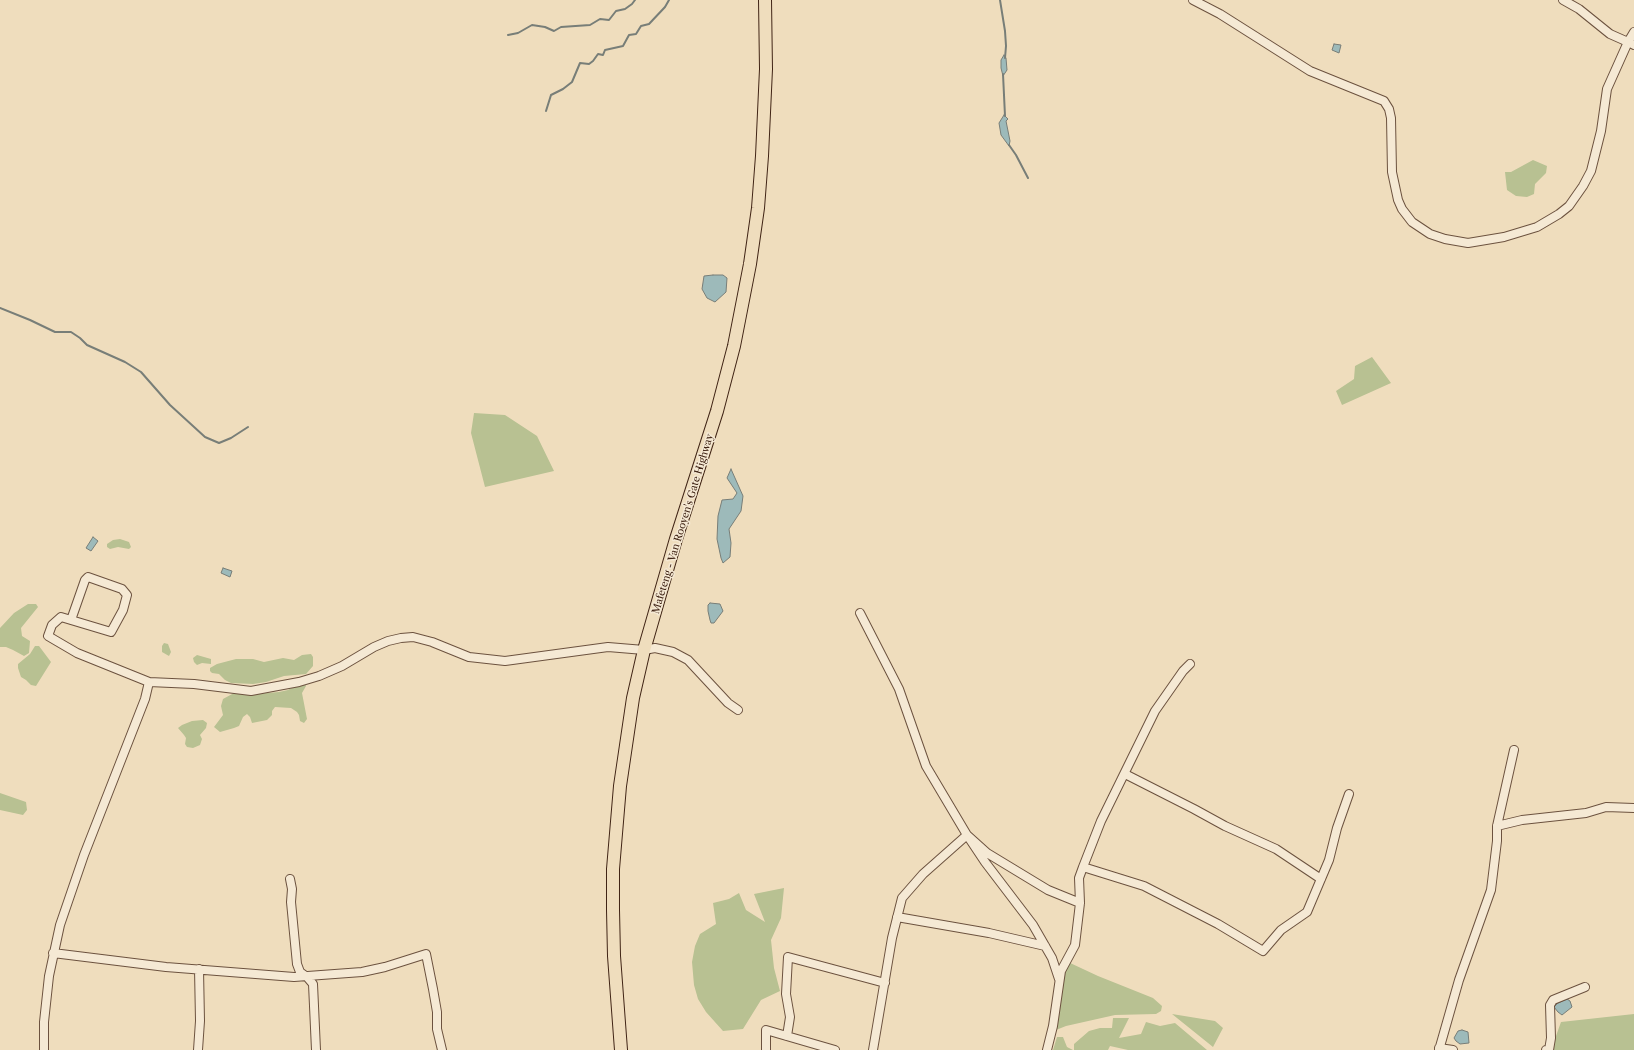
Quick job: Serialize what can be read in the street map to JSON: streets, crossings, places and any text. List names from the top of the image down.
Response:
{
  "streets": {
    "main road": ["Mafeteng - Van Rooyen's Gate Highway"]
  }
}
